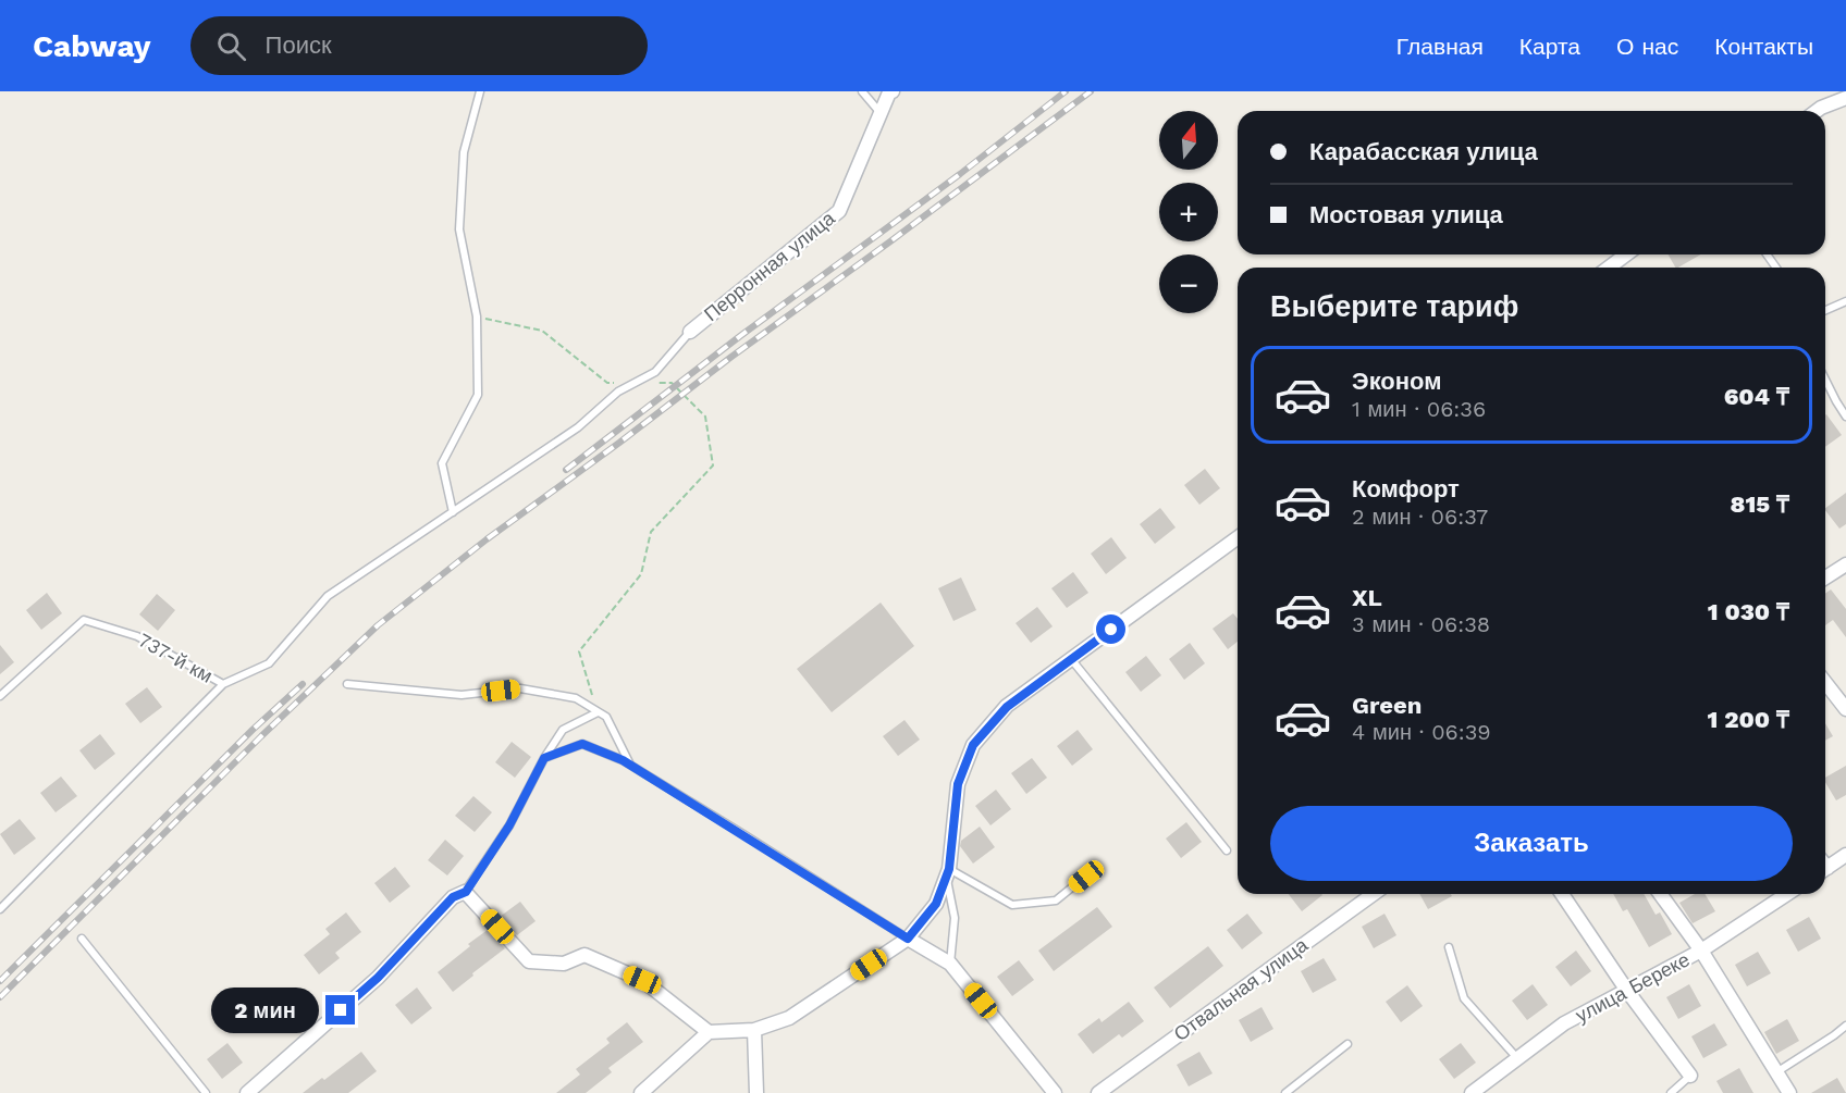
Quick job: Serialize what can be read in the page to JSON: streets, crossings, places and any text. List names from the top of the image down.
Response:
{
  "streets": {
    "street": ["Перронная улица", "улица Береке", "Отвальная улица"],
    "lane": ["737-й км"]
  },
  "north": "top",
  "page": {
    "header": "Cabway",
    "search": "Поиск",
    "nav": [
      "Главная",
      "Карта",
      "О нас",
      "Контакты"
    ],
    "map_buttons": ["+", "−"],
    "banner": ["Карабасская улица", "Мостовая улица"],
    "heading": "Выберите тариф",
    "list": [
      {
        "name": "Эконом",
        "note": "1 мин · 06:36",
        "value": "604 ₸"
      },
      {
        "name": "Комфорт",
        "note": "2 мин · 06:37",
        "value": "815 ₸"
      },
      {
        "name": "XL",
        "note": "3 мин · 06:38",
        "value": "1 030 ₸"
      },
      {
        "name": "Green",
        "note": "4 мин · 06:39",
        "value": "1 200 ₸"
      }
    ],
    "buttons": "Заказать",
    "bubble": "2 мин"
  }
}
